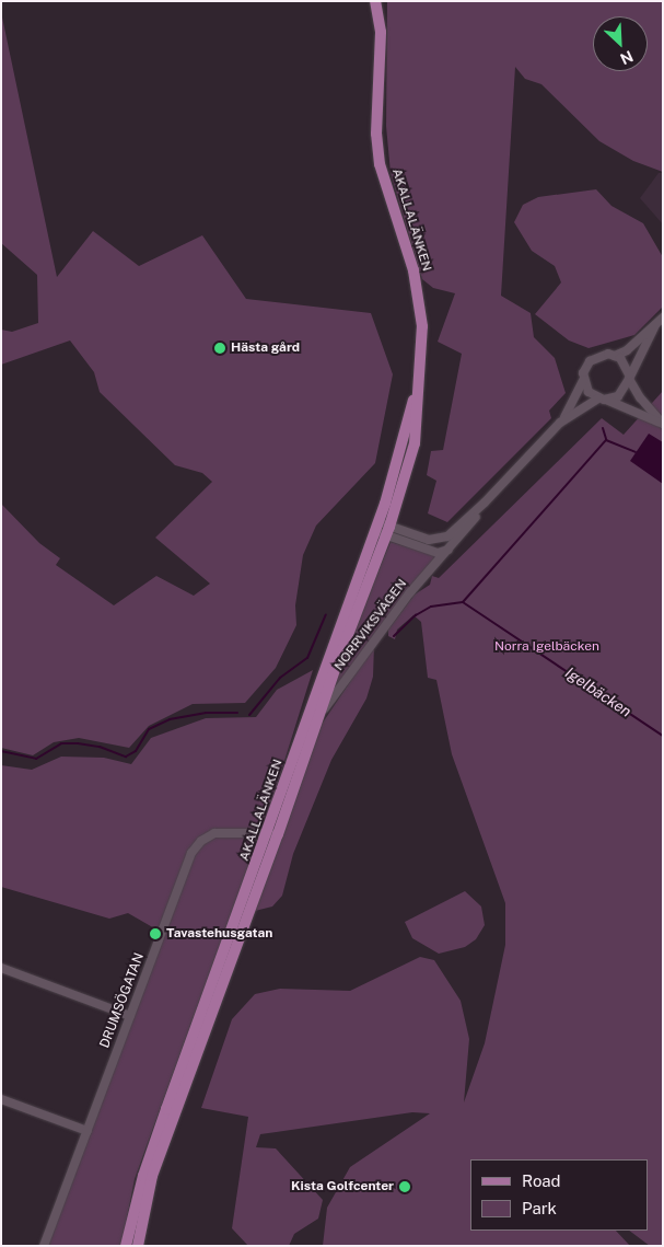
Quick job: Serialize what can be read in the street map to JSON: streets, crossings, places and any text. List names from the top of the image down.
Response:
{
  "streets": {
    "main road": ["AKALLALÄNKEN"],
    "street": ["NORRVIKSVÄGEN", "DRUMSÖGATAN"]
  },
  "crossings": [
    ["AKALLALÄNKEN", "NORRVIKSVÄGEN"],
    ["AKALLALÄNKEN", "DRUMSÖGATAN"]
  ],
  "water": ["Igelbäcken"],
  "parks": ["Norra Igelbäcken"],
  "places": ["Hästa gård", "Tavastehusgatan", "Kista Golfcenter"],
  "legend": ["Road", "Park"],
  "north": "bottom right"
}
